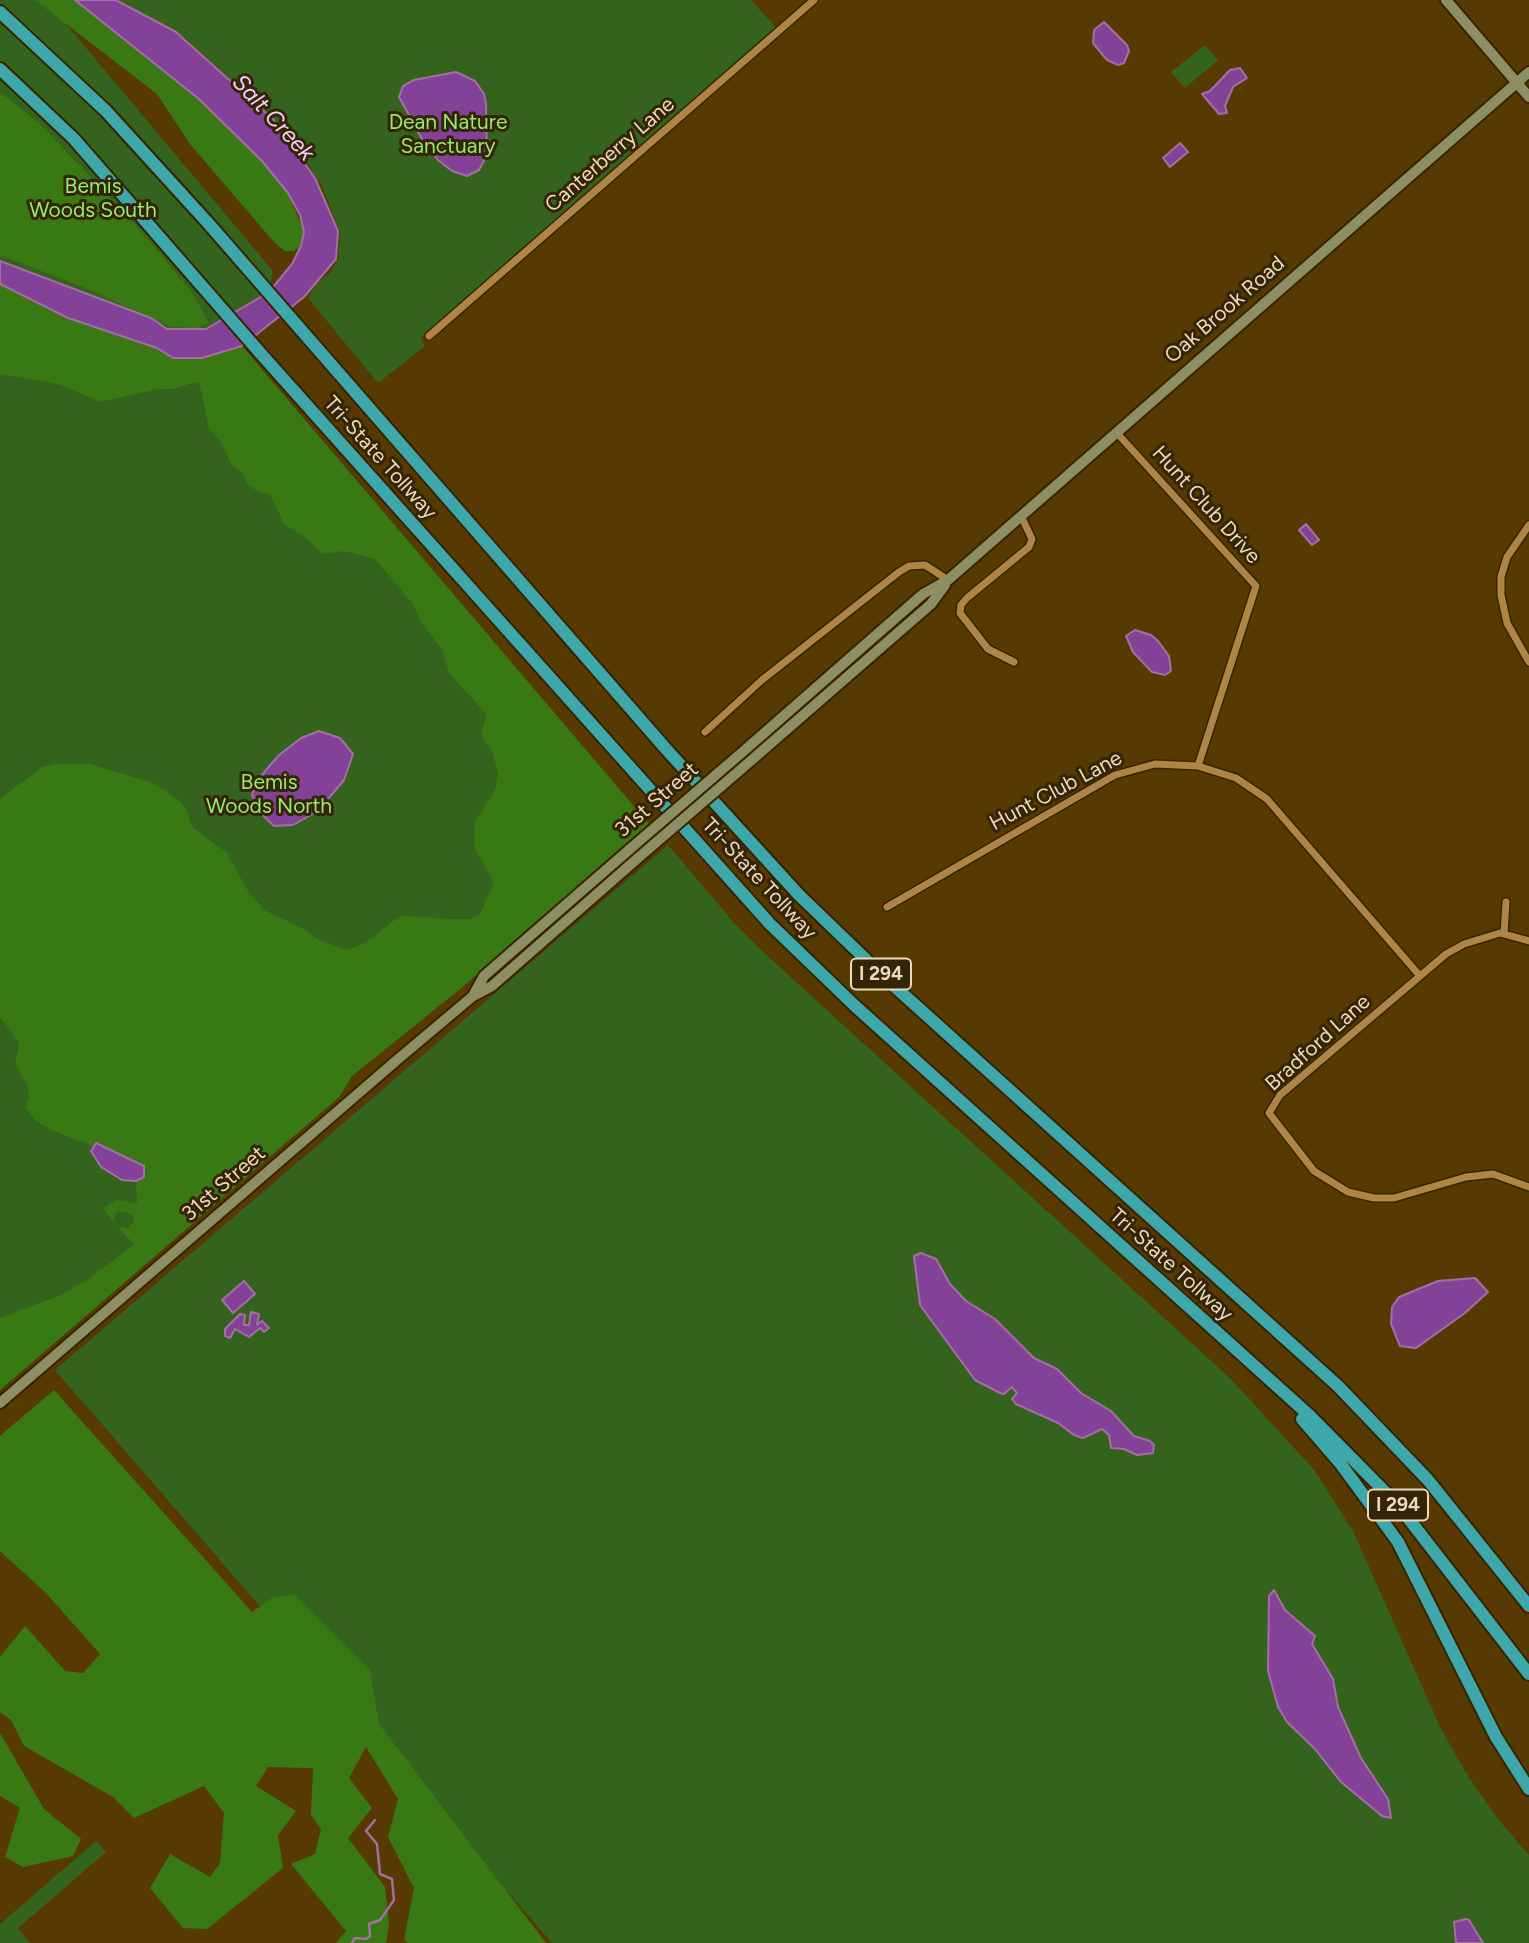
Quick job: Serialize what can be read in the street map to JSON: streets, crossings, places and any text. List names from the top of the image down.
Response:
{
  "streets": {
    "highway": ["Tri-State Tollway", "I 294"],
    "main road": ["Oak Brook Road", "31st Street"],
    "street": [
      "Canterberry Lane",
      "Hunt Club Drive",
      "Hunt Club Lane",
      "Bradford Lane"
    ]
  },
  "crossings": [
    ["Oak Brook Road", "Hunt Club Drive"],
    ["Oak Brook Road", "31st Street"],
    ["Hunt Club Drive", "Hunt Club Lane"],
    ["Hunt Club Lane", "Bradford Lane"]
  ],
  "water": ["Salt Creek"],
  "parks": ["Dean Nature Sanctuary", "Bemis Woods South", "Bemis Woods North"]
}
